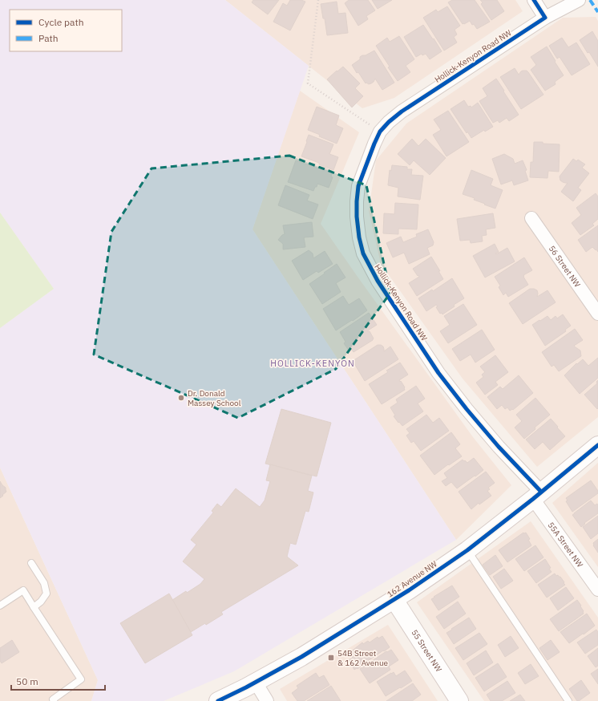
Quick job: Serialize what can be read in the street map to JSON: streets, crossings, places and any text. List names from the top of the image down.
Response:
{
  "streets": {
    "street": [
      "Hollick-Kenyon Road NW",
      "56 Street NW",
      "55A Street NW",
      "162 Avenue NW",
      "55 Street NW"
    ]
  },
  "crossings": [
    ["Hollick-Kenyon Road NW", "55A Street NW"],
    ["Hollick-Kenyon Road NW", "162 Avenue NW"],
    ["55A Street NW", "162 Avenue NW"],
    ["162 Avenue NW", "55 Street NW"]
  ],
  "districts": ["HOLLICK-KENYON"],
  "places": {
    "other": ["Dr. Donald Massey School"],
    "transit": ["54B Street & 162 Avenue"]
  },
  "legend": ["Cycle path", "Path"],
  "scale_bar": "50 m"
}
